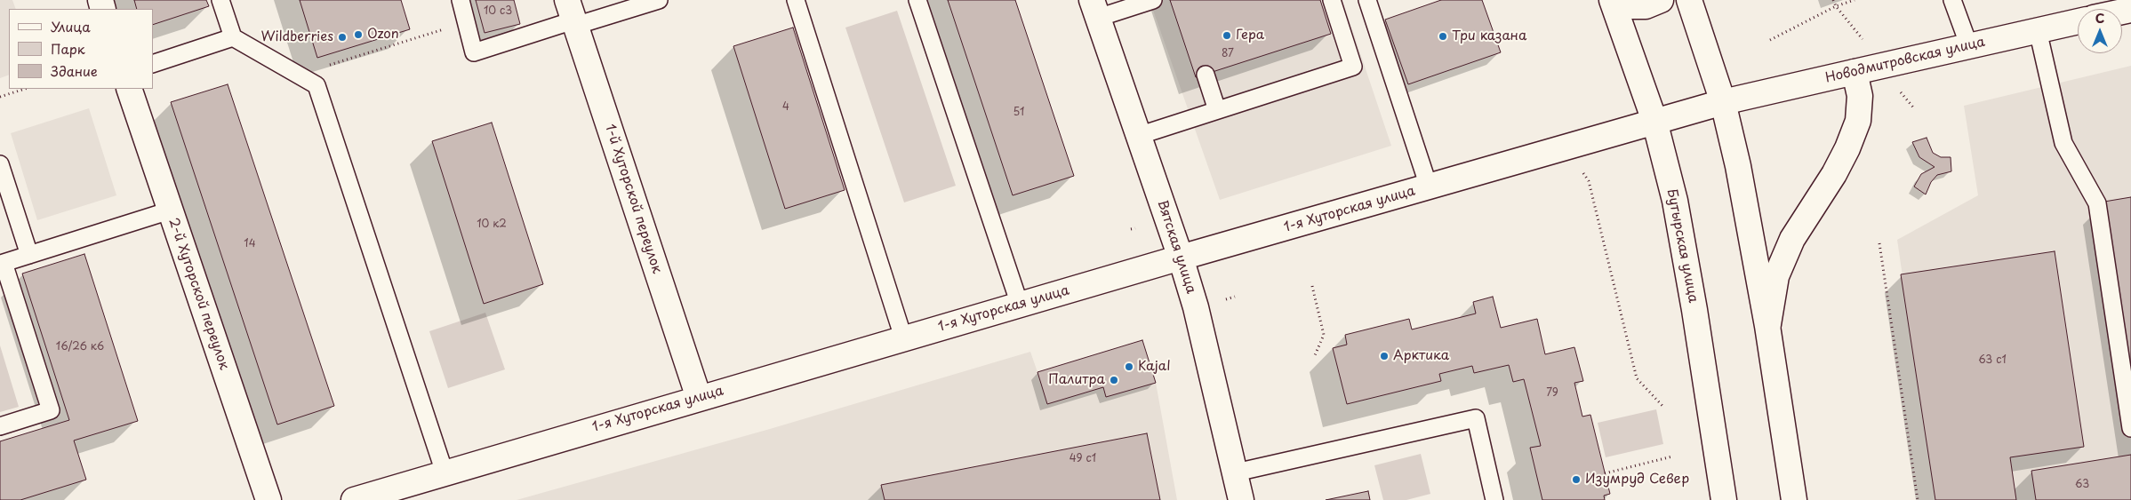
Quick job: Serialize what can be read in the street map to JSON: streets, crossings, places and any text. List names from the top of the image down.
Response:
{
  "streets": {
    "street": [
      "Новодмитровская улица",
      "1-й Хуторской переулок",
      "1-я Хуторская улица",
      "Бутырская улица",
      "Вятская улица",
      "2-й Хуторской переулок"
    ]
  },
  "crossings": [
    ["Новодмитровская улица", "1-я Хуторская улица"],
    ["Новодмитровская улица", "Бутырская улица"],
    ["1-й Хуторской переулок", "1-я Хуторская улица"],
    ["1-я Хуторская улица", "Бутырская улица"],
    ["1-я Хуторская улица", "Вятская улица"]
  ],
  "places": [
    "Ozon",
    "Гера",
    "Три казана",
    "Wildberries",
    "Арктика",
    "Kajal",
    "Палитра",
    "Изумруд Север"
  ],
  "house_numbers": [
    "10 с3",
    "87",
    "4",
    "51",
    "10 к2",
    "14",
    "16/26 к6",
    "63 с1",
    "79",
    "49 с1",
    "63"
  ],
  "legend": ["Улица", "Парк", "Здание"],
  "north": "top"
}
